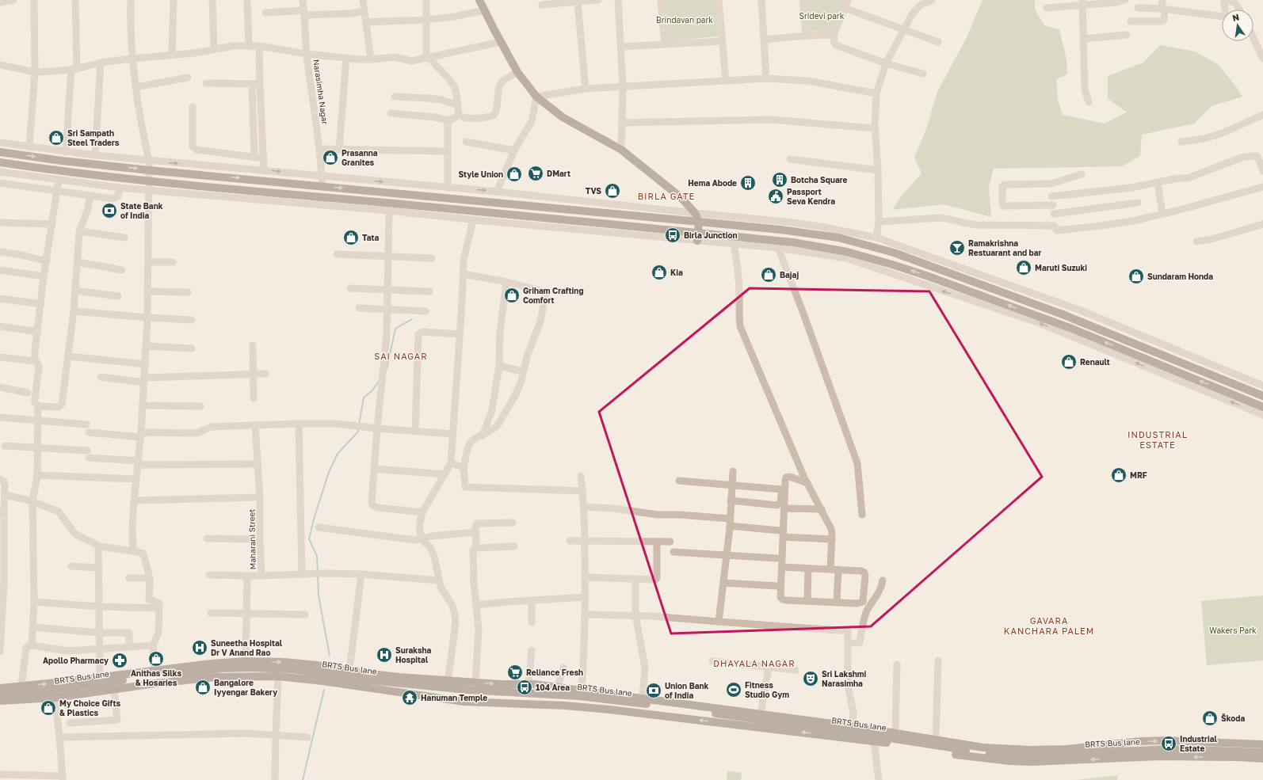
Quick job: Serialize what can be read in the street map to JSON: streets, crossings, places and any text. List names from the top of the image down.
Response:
{
  "streets": {
    "main road": ["BRTS Bus lane"],
    "street": ["Narasimha Nagar", "Maharani Street"]
  },
  "districts": [
    "BIRLA GATE",
    "SAI NAGAR",
    "INDUSTRIAL ESTATE",
    "GAVARA KANCHARA PALEM",
    "DHAYALA NAGAR"
  ],
  "parks": ["Sridevi park", "Brindavan park", "Wakers Park"],
  "places": {
    "shop": [
      "Sri Sampath Steel Traders",
      "Prasanna Granites",
      "Style Union",
      "TVS",
      "Tata",
      "Maruti Suzuki",
      "Kia",
      "Bajaj",
      "Sundaram Honda",
      "Griham Crafting Comfort",
      "Renault",
      "MRF",
      "Anithas Silks & Hosaries",
      "Bangalore Iyyengar Bakery",
      "My Choice Gifts & Plastics",
      "Škoda"
    ],
    "supermarket": ["DMart", "Reliance Fresh"],
    "building": ["Botcha Square", "Hema Abode"],
    "public building": ["Passport Seva Kendra"],
    "bank": ["State Bank of India", "Union Bank of India"],
    "bus stop": ["Birla Junction", "104 Area", "Industrial Estate"],
    "bar": ["Ramakrishna Restuarant and bar"],
    "hospital": ["Suneetha Hospital Dr V Anand Rao", "Suraksha Hospital"],
    "pharmacy": ["Apollo Pharmacy"],
    "theatre": ["Sri Lakshmi Narasimha"],
    "sports": ["Fitness Studio Gym"],
    "temple": ["Hanuman Temple"]
  },
  "north": "top"
}
